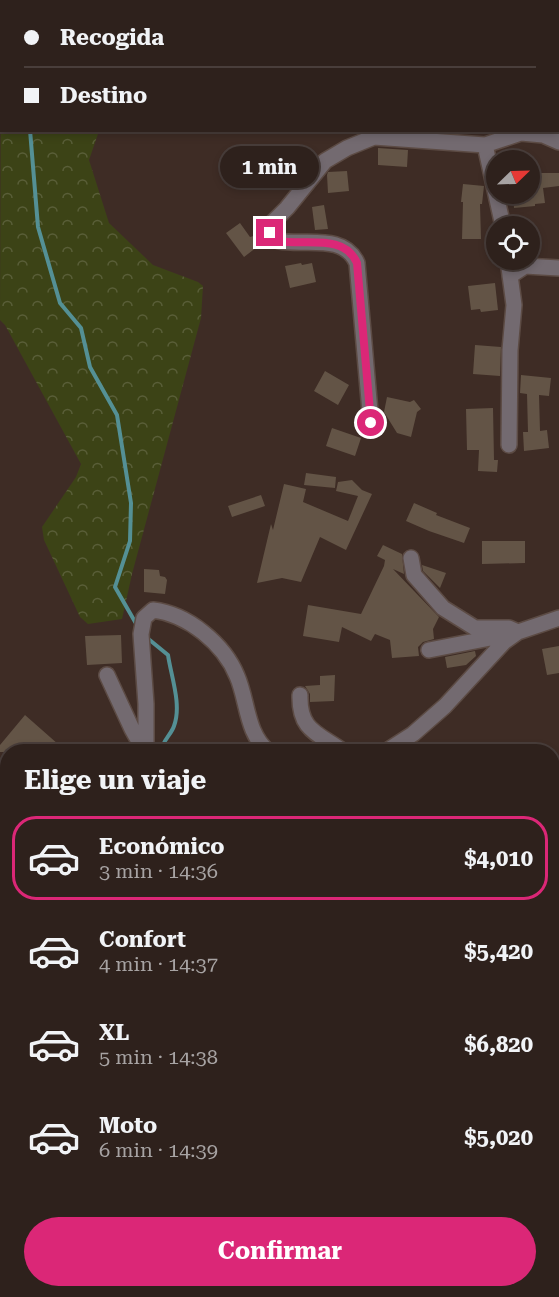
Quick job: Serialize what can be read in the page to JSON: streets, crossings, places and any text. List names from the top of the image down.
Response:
{
  "north": "top right",
  "page": {
    "banner": ["Recogida", "Destino"],
    "bubble": "1 min",
    "heading": "Elige un viaje",
    "list": [
      {
        "name": "Económico",
        "note": "3 min · 14:36",
        "value": "$4,010"
      },
      {
        "name": "Confort",
        "note": "4 min · 14:37",
        "value": "$5,420"
      },
      {
        "name": "XL",
        "note": "5 min · 14:38",
        "value": "$6,820"
      },
      {
        "name": "Moto",
        "note": "6 min · 14:39",
        "value": "$5,020"
      }
    ],
    "buttons": "Confirmar"
  }
}
